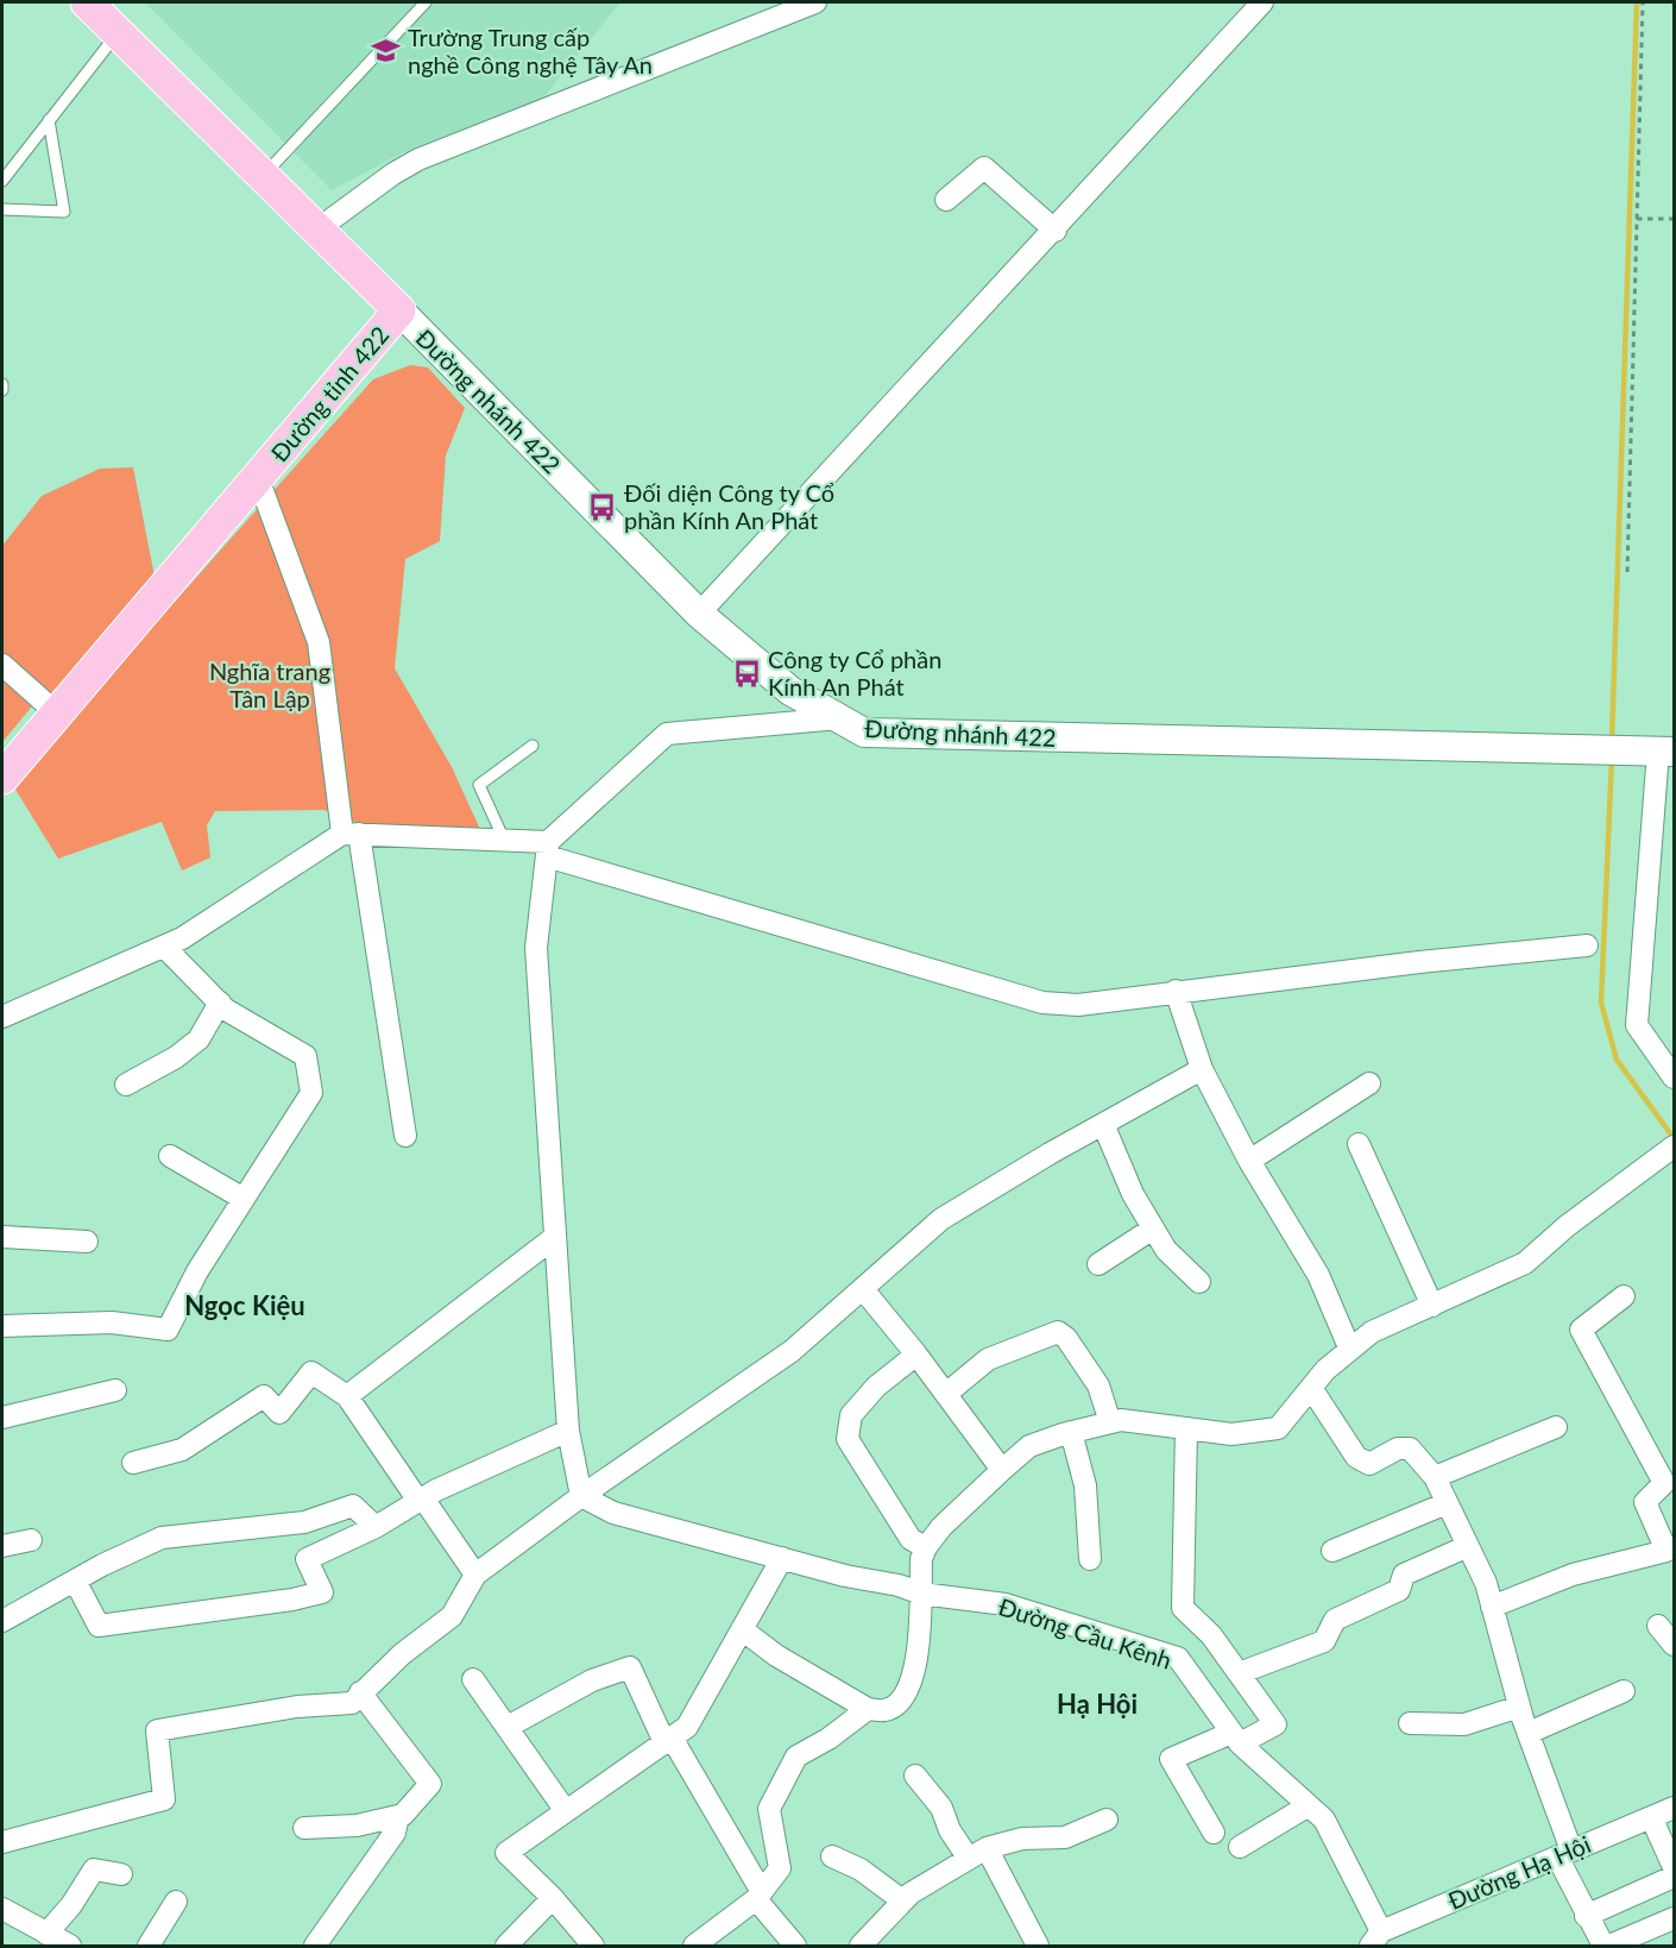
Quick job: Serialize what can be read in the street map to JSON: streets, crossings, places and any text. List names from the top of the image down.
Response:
{
  "streets": {
    "main road": ["Đường tỉnh 422"],
    "street": ["Đường nhánh 422", "Đường Cầu Kênh", "Đường Hạ Hội"]
  },
  "crossings": [
    ["Đường tỉnh 422", "Đường nhánh 422"],
    ["Đường Cầu Kênh", "Đường Hạ Hội"]
  ],
  "districts": ["Ngọc Kiệu", "Hạ Hội"],
  "parks": ["Nghĩa trang Tân Lập"],
  "places": {
    "school or university": ["Trường Trung cấp nghề Công nghệ Tây An"],
    "bus stop": ["Đối diện Công ty Cổ phần Kính An Phát", "Công ty Cổ phần Kính An Phát"]
  }
}
